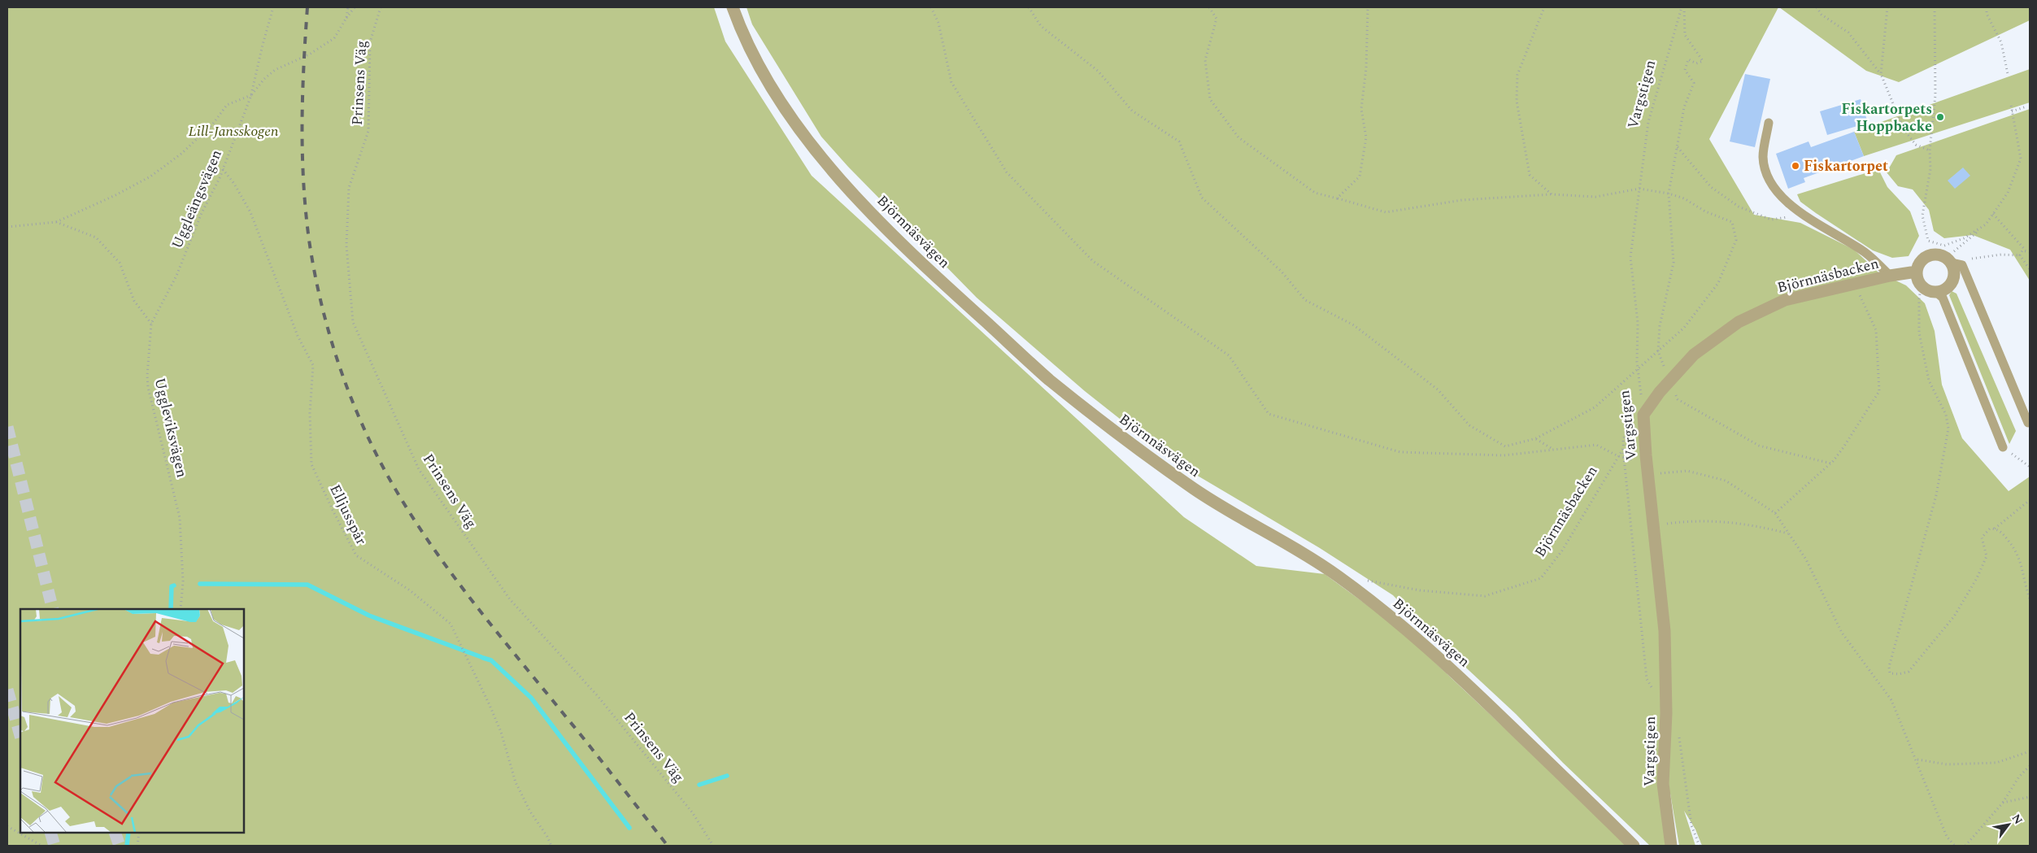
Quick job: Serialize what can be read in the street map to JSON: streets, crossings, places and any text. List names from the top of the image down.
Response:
{
  "streets": {
    "street": ["Vargstigen", "Björnnäsvägen", "Björnnäsbacken"],
    "path": [
      "Prinsens Väg",
      "Uggleängsvägen",
      "Uggleviksvägen",
      "Elljusspår"
    ]
  },
  "crossings": [
    ["Vargstigen", "Björnnäsbacken"],
    ["Uggleängsvägen", "Uggleviksvägen"],
    ["Uggleängsvägen", "Elljusspår"]
  ],
  "parks": ["Lill-Jansskogen"],
  "places": ["Fiskartorpets Hoppbacke", "Fiskartorpet"],
  "north": "top right"
}
